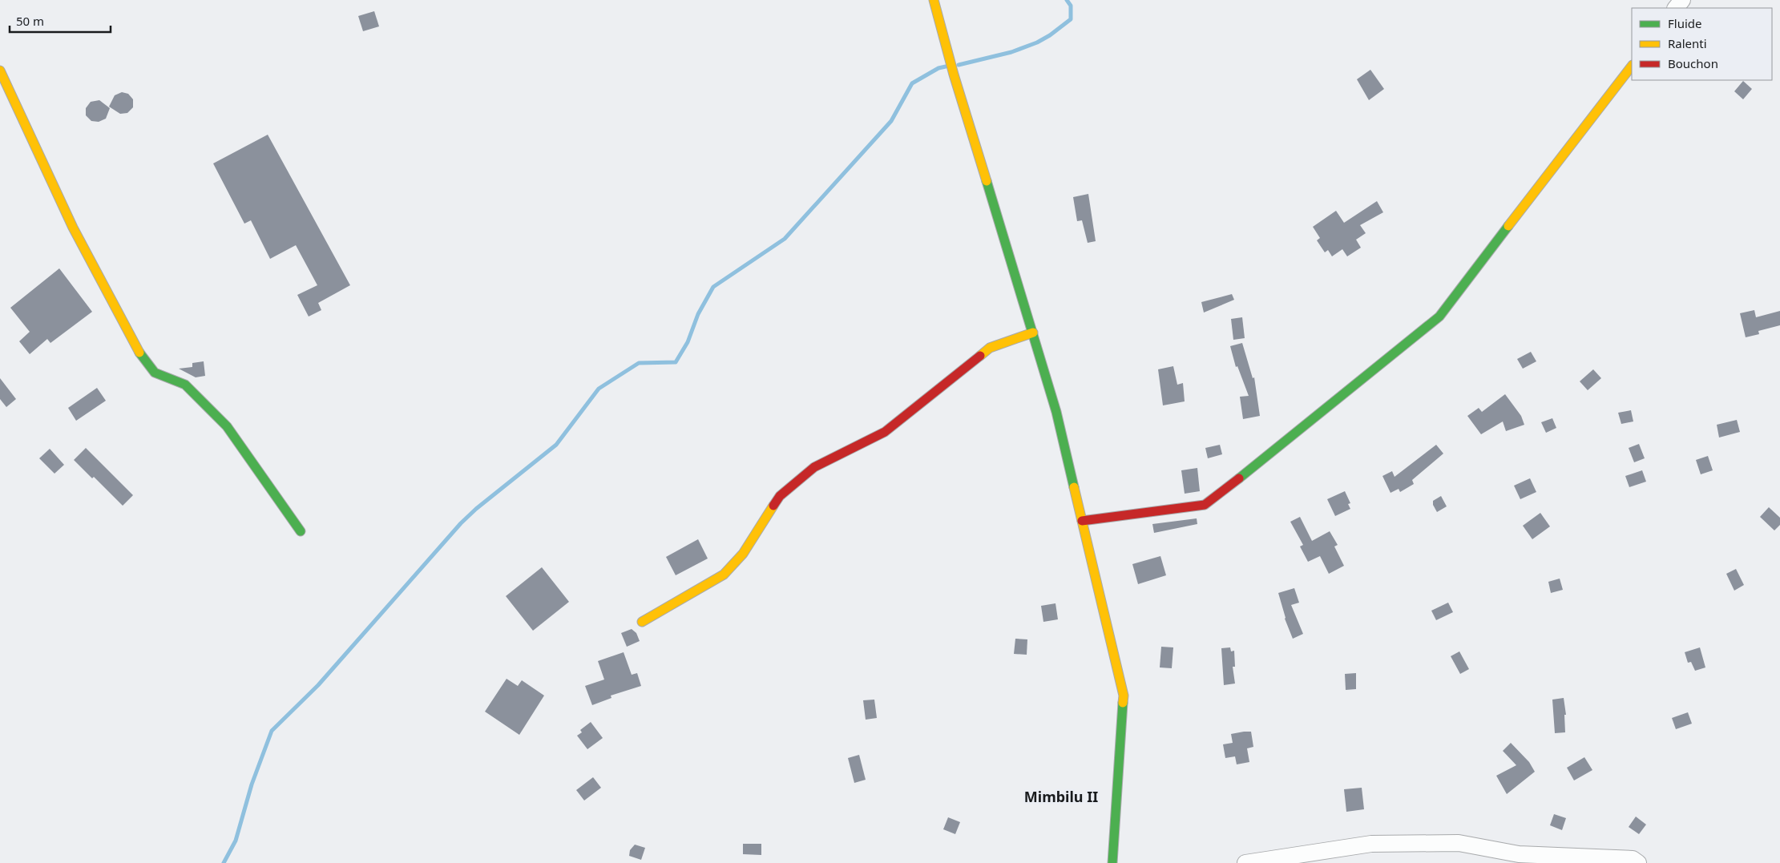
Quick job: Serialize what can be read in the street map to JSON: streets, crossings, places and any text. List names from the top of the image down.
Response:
{
  "districts": ["Mimbilu II"],
  "legend": ["Fluide", "Ralenti", "Bouchon"],
  "scale_bar": "50 m"
}
